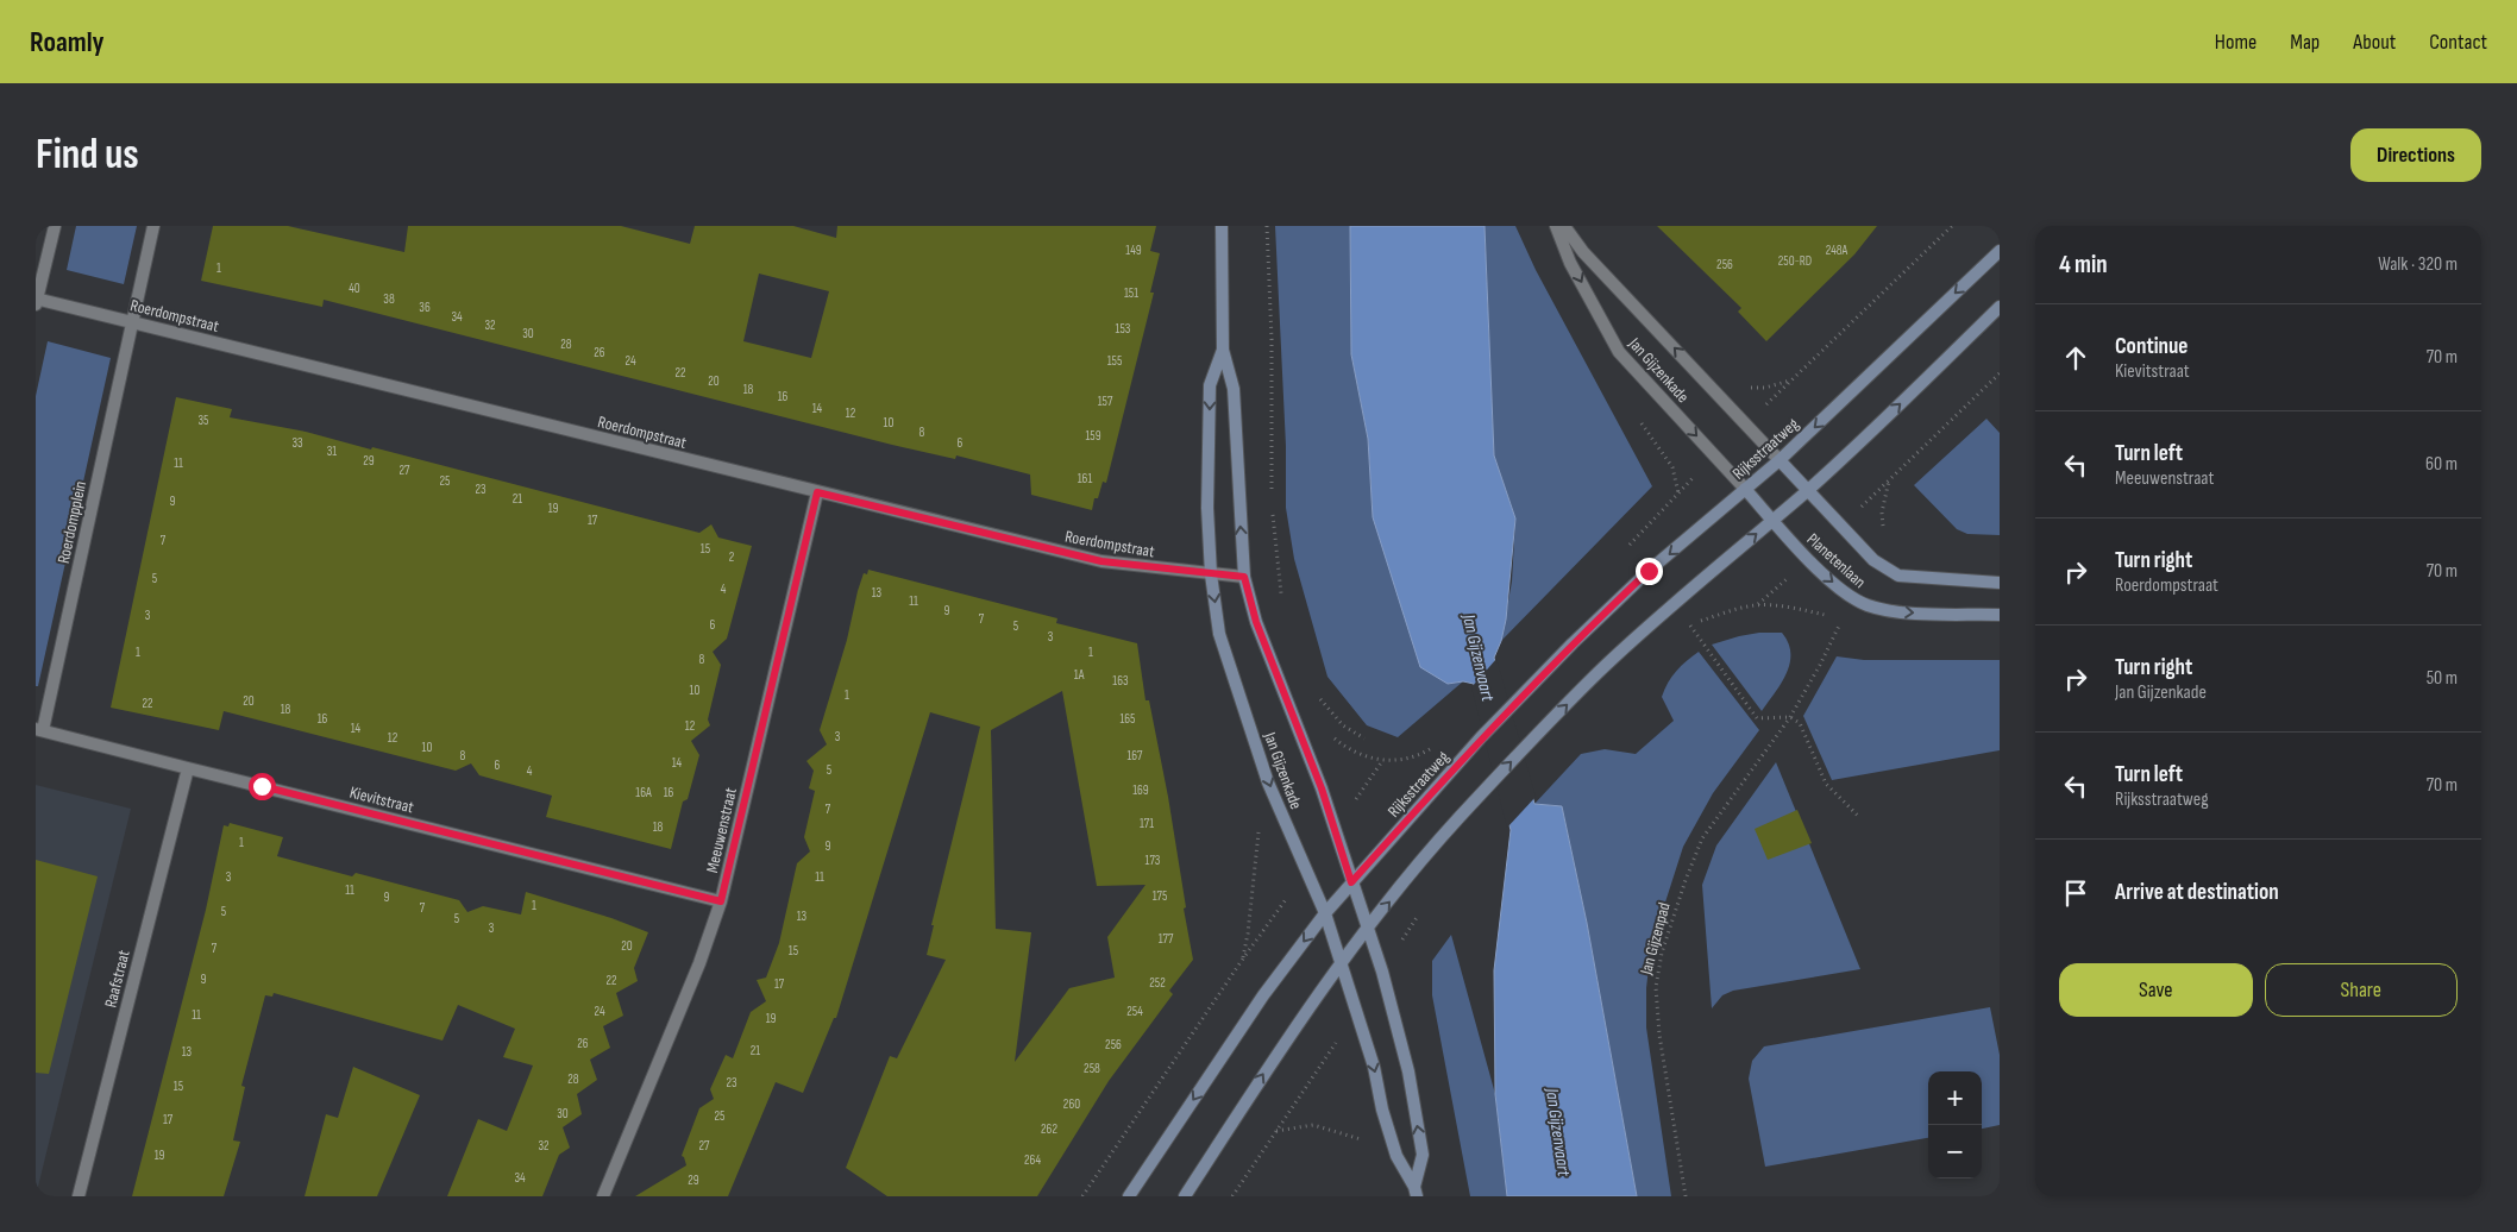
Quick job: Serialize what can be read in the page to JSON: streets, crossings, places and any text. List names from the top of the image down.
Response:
{
  "streets": {
    "main road": ["Jan Gijzenkade", "Rijksstraatweg", "Planetenlaan"],
    "street": [
      "Roerdompstraat",
      "Roerdompplein",
      "Kievitstraat",
      "Meeuwenstraat",
      "Raafstraat"
    ],
    "path": ["Jan Gijzenpad"]
  },
  "crossings": [
    ["Roerdompstraat", "Jan Gijzenkade"],
    ["Roerdompstraat", "Roerdompplein"],
    ["Roerdompstraat", "Meeuwenstraat"],
    ["Jan Gijzenkade", "Rijksstraatweg"],
    ["Jan Gijzenkade", "Planetenlaan"],
    ["Rijksstraatweg", "Planetenlaan"],
    ["Roerdompplein", "Kievitstraat"],
    ["Kievitstraat", "Meeuwenstraat"],
    ["Kievitstraat", "Raafstraat"]
  ],
  "water": ["Jan Gijzenvaart"],
  "house_numbers": [
    "149",
    "248A",
    "250-RD",
    "256",
    "1",
    "40",
    "151",
    "38",
    "36",
    "34",
    "32",
    "153",
    "30",
    "28",
    "26",
    "24",
    "155",
    "22",
    "20",
    "18",
    "16",
    "157",
    "14",
    "12",
    "35",
    "10",
    "8",
    "159",
    "33",
    "6",
    "31",
    "29",
    "11",
    "27",
    "161",
    "25",
    "23",
    "21",
    "9",
    "19",
    "17",
    "7",
    "15",
    "2",
    "5",
    "4",
    "13",
    "11",
    "9",
    "3",
    "7",
    "6",
    "5",
    "3",
    "1",
    "1",
    "8",
    "1A",
    "163",
    "10",
    "1",
    "20",
    "22",
    "18",
    "16",
    "165",
    "12",
    "14",
    "3",
    "12",
    "10",
    "8",
    "167",
    "14",
    "6",
    "5",
    "4",
    "169",
    "16A",
    "16",
    "7",
    "171",
    "18",
    "1",
    "9",
    "173",
    "3",
    "11",
    "11",
    "175",
    "9",
    "1",
    "7",
    "5",
    "13",
    "5",
    "3",
    "177",
    "20",
    "7",
    "15",
    "9",
    "22",
    "252",
    "17",
    "24",
    "254",
    "11",
    "19",
    "26",
    "256",
    "21",
    "13",
    "258",
    "28",
    "23",
    "15",
    "260",
    "30",
    "25",
    "17",
    "262",
    "32",
    "27",
    "19",
    "264",
    "34",
    "29"
  ],
  "page": {
    "header": "Roamly",
    "nav": [
      "Home",
      "Map",
      "About",
      "Contact"
    ],
    "buttons": [
      "Directions",
      ["Save", "Share"]
    ],
    "title": "Find us",
    "heading": ["4 min", "Walk · 320 m"],
    "list": [
      ["Continue", "Kievitstraat", "70 m"],
      ["Turn left", "Meeuwenstraat", "60 m"],
      ["Turn right", "Roerdompstraat", "70 m"],
      ["Turn right", "Jan Gijzenkade", "50 m"],
      ["Turn left", "Rijksstraatweg", "70 m"],
      "Arrive at destination"
    ],
    "map_buttons": ["+", "−"]
  }
}
